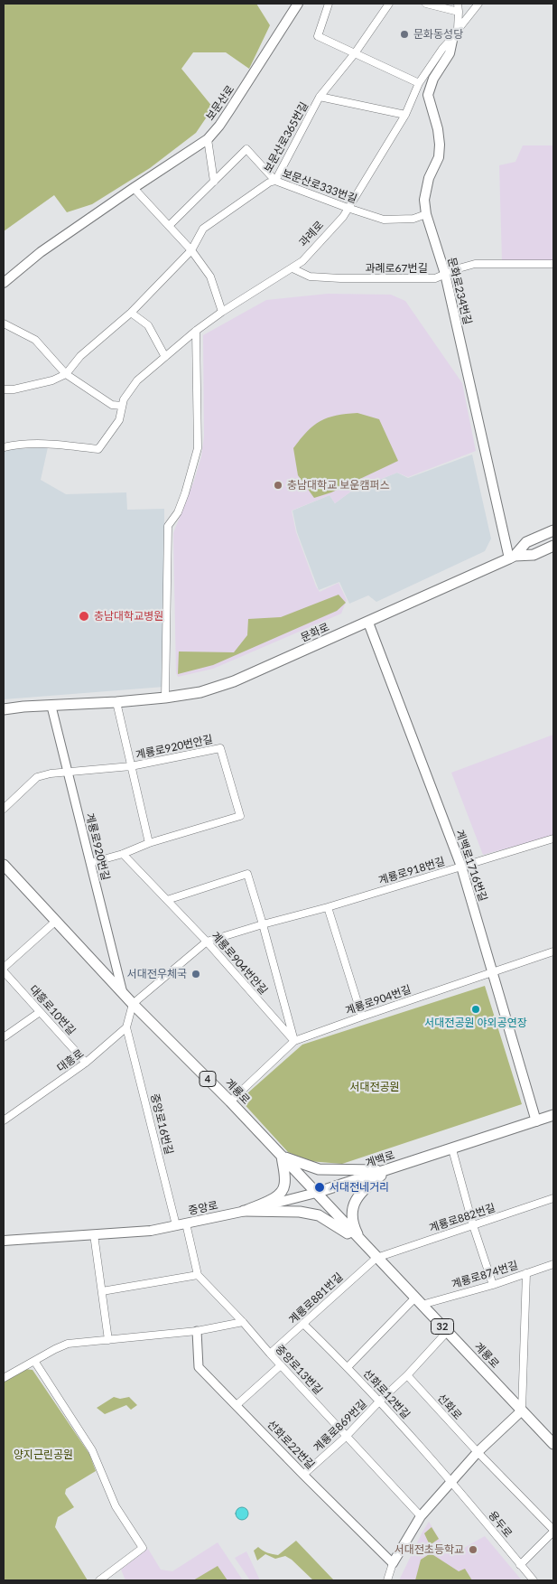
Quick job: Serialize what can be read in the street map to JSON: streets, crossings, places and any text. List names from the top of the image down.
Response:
{
  "streets": {
    "main road": [
      "보문산로",
      "문화로234번길",
      "문화로",
      "계백로1716번길",
      "4",
      "계룡로",
      "계백로",
      "중앙로",
      "32"
    ],
    "street": [
      "보문산로365번길",
      "보문산로333번길",
      "과례로",
      "과례로67번길",
      "계룡로920번안길",
      "계룡로920번길",
      "계룡로918번길",
      "계룡로904번안길",
      "계룡로904번길",
      "대흥로10번길",
      "대흥로",
      "중앙로16번길",
      "계룡로882번길",
      "계룡로874번길",
      "계룡로881번길",
      "중앙로13번길",
      "선화로12번길",
      "선화로",
      "계룡로869번길",
      "선화로22번길",
      "용두로"
    ]
  },
  "crossings": [
    ["보문산로365번길", "보문산로333번길"],
    ["보문산로333번길", "과례로"],
    ["보문산로333번길", "문화로234번길"],
    ["과례로", "과례로67번길"],
    ["과례로", "문화로234번길"],
    ["과례로67번길", "문화로234번길"],
    ["문화로234번길", "문화로"],
    ["문화로", "계룡로920번길"],
    ["문화로", "계백로1716번길"],
    ["계룡로920번안길", "계룡로920번길"],
    ["계룡로920번안길", "계룡로904번안길"],
    ["계룡로920번길", "계룡로"],
    ["계백로1716번길", "계룡로918번길"],
    ["계백로1716번길", "계룡로904번길"],
    ["계백로1716번길", "계백로"],
    ["계룡로918번길", "계룡로904번안길"],
    ["계룡로918번길", "계룡로"],
    ["계룡로904번안길", "계룡로904번길"],
    ["계룡로904번길", "계룡로"],
    ["대흥로10번길", "대흥로"],
    ["대흥로", "중앙로16번길"],
    ["계룡로", "계백로"],
    ["계룡로", "중앙로"],
    ["계룡로", "계룡로882번길"],
    ["계룡로", "계룡로874번길"],
    ["계룡로", "계룡로881번길"],
    ["계룡로", "계룡로869번길"],
    ["중앙로16번길", "중앙로"],
    ["계백로", "중앙로"],
    ["계룡로882번길", "계룡로881번길"],
    ["계룡로881번길", "중앙로13번길"],
    ["계룡로881번길", "선화로12번길"],
    ["중앙로13번길", "계룡로869번길"],
    ["선화로12번길", "계룡로869번길"],
    ["선화로12번길", "용두로"],
    ["선화로", "계룡로869번길"],
    ["계룡로869번길", "선화로22번길"]
  ],
  "parks": ["서대전공원", "양지근린공원"],
  "places": [
    "문화동성당",
    "충남대학교 보운캠퍼스",
    "충남대학교병원",
    "서대전우체국",
    "서대전공원 야외공연장",
    "서대전네거리",
    "서대전초등학교"
  ]
}
